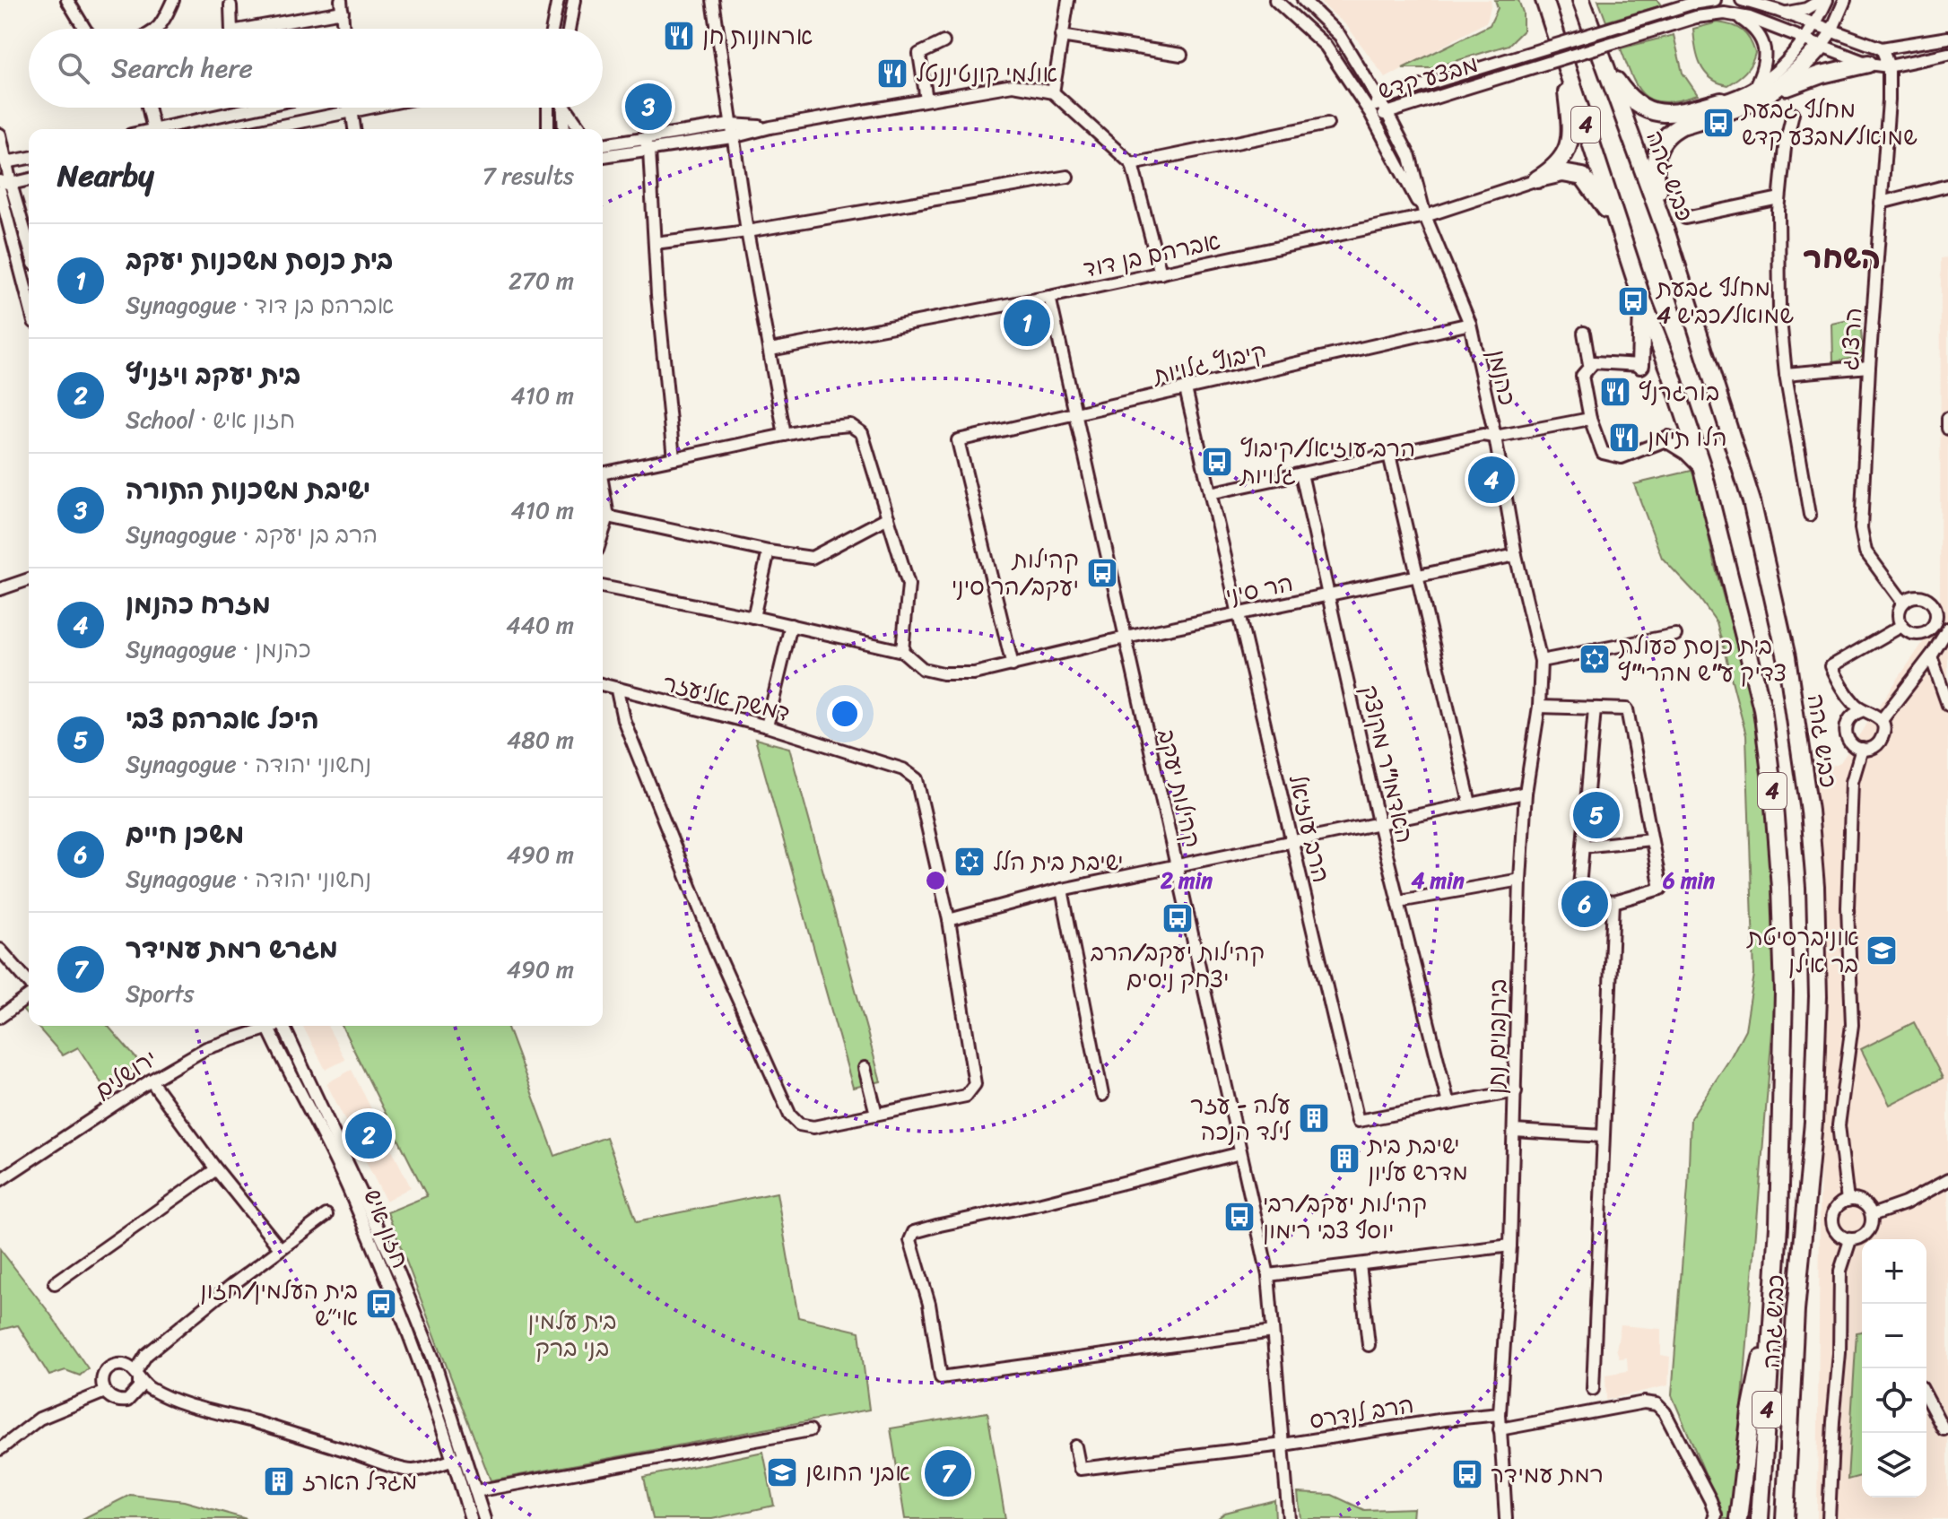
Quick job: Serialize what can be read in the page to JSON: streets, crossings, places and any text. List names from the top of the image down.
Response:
{
  "streets": {
    "highway": ["4", "כביש גהה"],
    "street": [
      "מבצע קדש",
      "אברהם בן דוד",
      "הרצוג",
      "קיבוץ גלויות",
      "כהנמן",
      "הר סיני",
      "דמשק אליעזר",
      "האדמו\"ר מקוצק",
      "קהילות יעקב",
      "הרב עוזיאל",
      "בירנבוים נתן",
      "ירושלים",
      "חזון איש",
      "הרב לנדרס"
    ]
  },
  "crossings": [
    ["מבצע קדש", "הרצוג"],
    ["מבצע קדש", "כהנמן"],
    ["אברהם בן דוד", "כהנמן"],
    ["אברהם בן דוד", "קהילות יעקב"],
    ["קיבוץ גלויות", "כהנמן"],
    ["קיבוץ גלויות", "הר סיני"],
    ["קיבוץ גלויות", "קהילות יעקב"],
    ["קיבוץ גלויות", "הרב עוזיאל"],
    ["כהנמן", "הר סיני"],
    ["כהנמן", "בירנבוים נתן"],
    ["הר סיני", "האדמו\"ר מקוצק"],
    ["הר סיני", "קהילות יעקב"],
    ["הר סיני", "הרב עוזיאל"],
    ["האדמו\"ר מקוצק", "הרב עוזיאל"],
    ["קהילות יעקב", "הרב לנדרס"],
    ["הרב עוזיאל", "בירנבוים נתן"],
    ["בירנבוים נתן", "הרב לנדרס"]
  ],
  "districts": ["השחר"],
  "parks": ["בית עלמין בני ברק"],
  "places": {
    "restaurant": [
      "ארמונות חן",
      "אולמי קונטיננטל",
      "בורגרנץ",
      "הלו תימן"
    ],
    "bus stop": [
      "מחלף גבעת שמואל/מבצע קדש",
      "מחלף גבעת שמואל/כביש 4",
      "הרב עוזיאל/קיבוץ גלויות",
      "קהילות יעקב/הר סיני",
      "קהילות יעקב/הרב יצחק ניסים",
      "קהילות יעקב/רבי יוסף צבי רימון",
      "בית העלמין/חזון אי״ש",
      "רמת עמידר"
    ],
    "synagogue": ["בית כנסת פעולת צדיק ע\"ש מהרי\"ץ", "ישיבת בית הלל"],
    "school or university": ["אוניברסיטת בר אילן", "אבני החושן"],
    "building": ["עלה - עזר לילד הנכה", "ישיבת בית מדרש עליון", "מגדל הארז"]
  },
  "page": {
    "search": "Search here",
    "pins": [
      "3",
      "1",
      "4",
      "5",
      "6",
      "2",
      "7"
    ],
    "heading": ["Nearby", "7 results"],
    "list": [
      {
        "mark": "1",
        "name": "בית כנסת משכנות יעקב",
        "note": "Synagogue · אברהם בן דוד",
        "value": "270 m"
      },
      {
        "mark": "2",
        "name": "בית יעקב ויזניץ",
        "note": "School · חזון איש",
        "value": "410 m"
      },
      {
        "mark": "3",
        "name": "ישיבת משכנות התורה",
        "note": "Synagogue · הרב בן יעקב",
        "value": "410 m"
      },
      {
        "mark": "4",
        "name": "מזרח כהנמן",
        "note": "Synagogue · כהנמן",
        "value": "440 m"
      },
      {
        "mark": "5",
        "name": "היכל אברהם צבי",
        "note": "Synagogue · נחשוני יהודה",
        "value": "480 m"
      },
      {
        "mark": "6",
        "name": "משכן חיים",
        "note": "Synagogue · נחשוני יהודה",
        "value": "490 m"
      },
      {
        "mark": "7",
        "name": "מגרש רמת עמידר",
        "note": "Sports",
        "value": "490 m"
      }
    ],
    "map_buttons": ["+", "−"]
  },
  "rings": ["2 min", "4 min", "6 min"]
}
